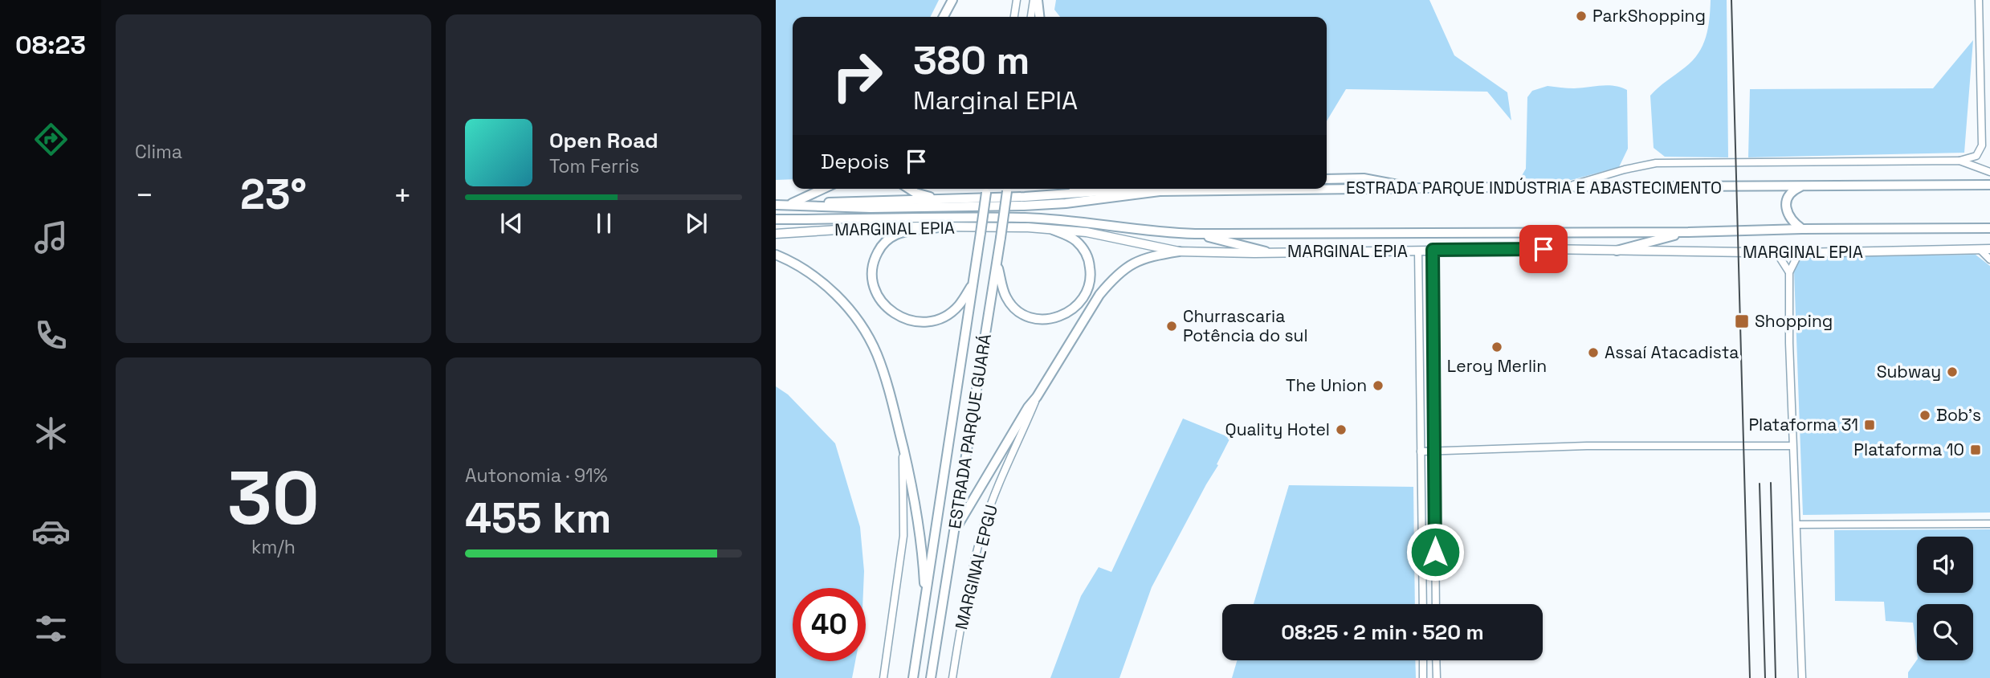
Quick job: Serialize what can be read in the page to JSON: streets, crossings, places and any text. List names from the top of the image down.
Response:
{
  "streets": {
    "highway": ["ESTRADA PARQUE INDÚSTRIA E ABASTECIMENTO", "ESTRADA PARQUE GUARÁ"],
    "main road": ["MARGINAL EPIA"],
    "street": ["MARGINAL EPGU"]
  },
  "places": {
    "other": [
      "ParkShopping",
      "Churrascaria Potência do sul",
      "Leroy Merlin",
      "Assaí Atacadista",
      "Subway",
      "The Union",
      "Bob's",
      "Quality Hotel"
    ],
    "transit": ["Shopping", "Plataforma 31", "Plataforma 10"]
  },
  "page": {
    "tabs": "08:23",
    "tile": [
      "Clima",
      ["30", "km/h"],
      ["Autonomia · 91%", "455 km"]
    ],
    "turn": ["380 m", "Marginal EPIA"],
    "song": ["Open Road", "Tom Ferris"],
    "then": "Depois",
    "heat": ["−", "23°", "+"],
    "limit": "40",
    "trip": "08:25 · 2 min · 520 m"
  }
}
